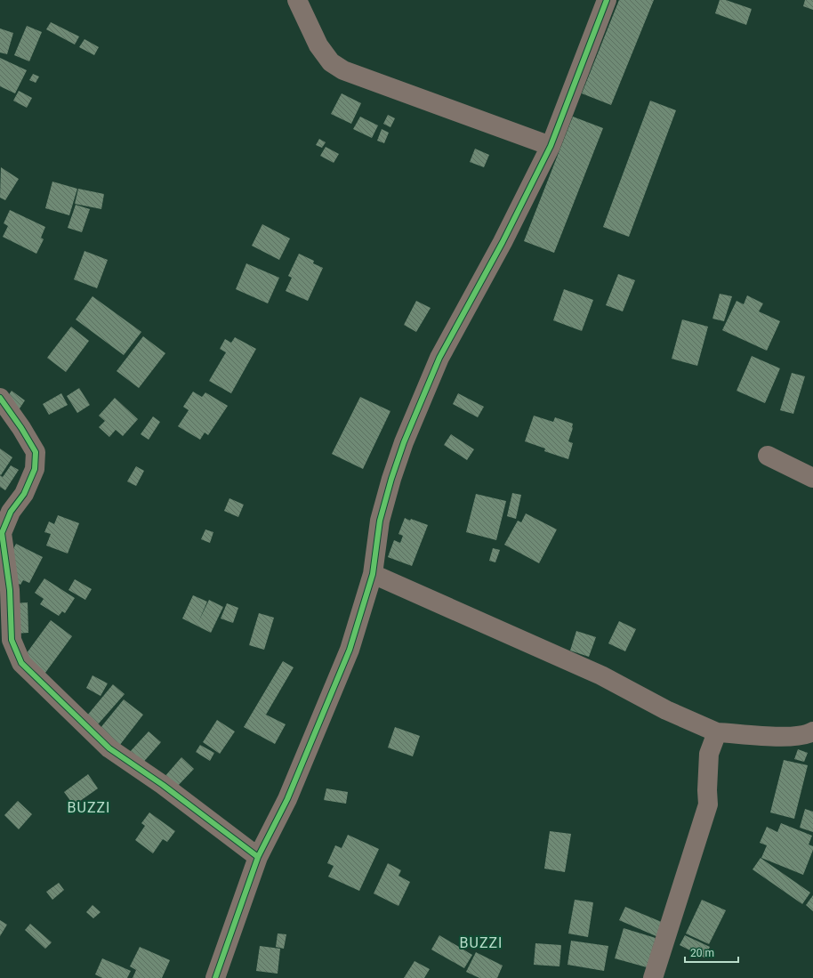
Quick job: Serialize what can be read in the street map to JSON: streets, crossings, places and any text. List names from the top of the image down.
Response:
{
  "districts": ["BUZZI", "BUZZI"],
  "scale_bar": "20 m"
}
